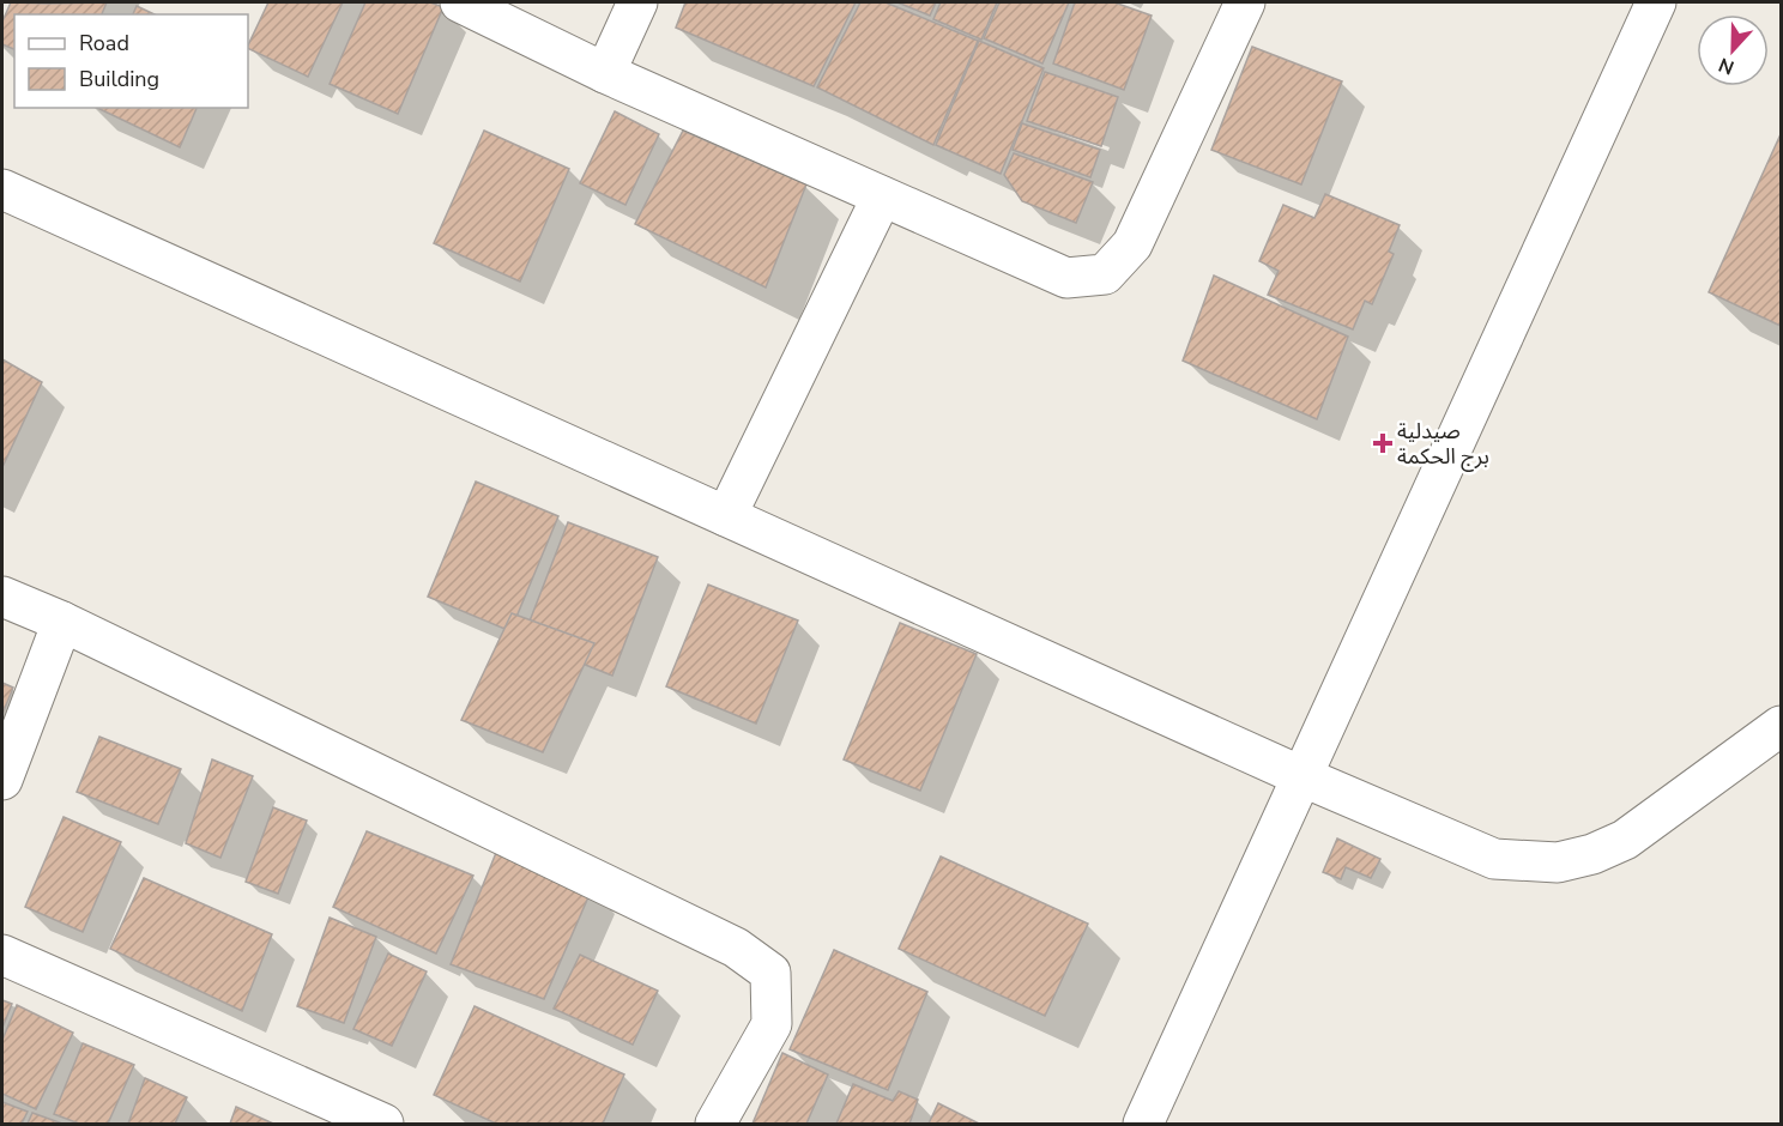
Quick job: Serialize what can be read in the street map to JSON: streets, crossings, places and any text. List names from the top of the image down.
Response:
{
  "places": {
    "health": ["صيدلية برج الحكمة"]
  },
  "legend": ["Road", "Building"],
  "north": "bottom"
}
